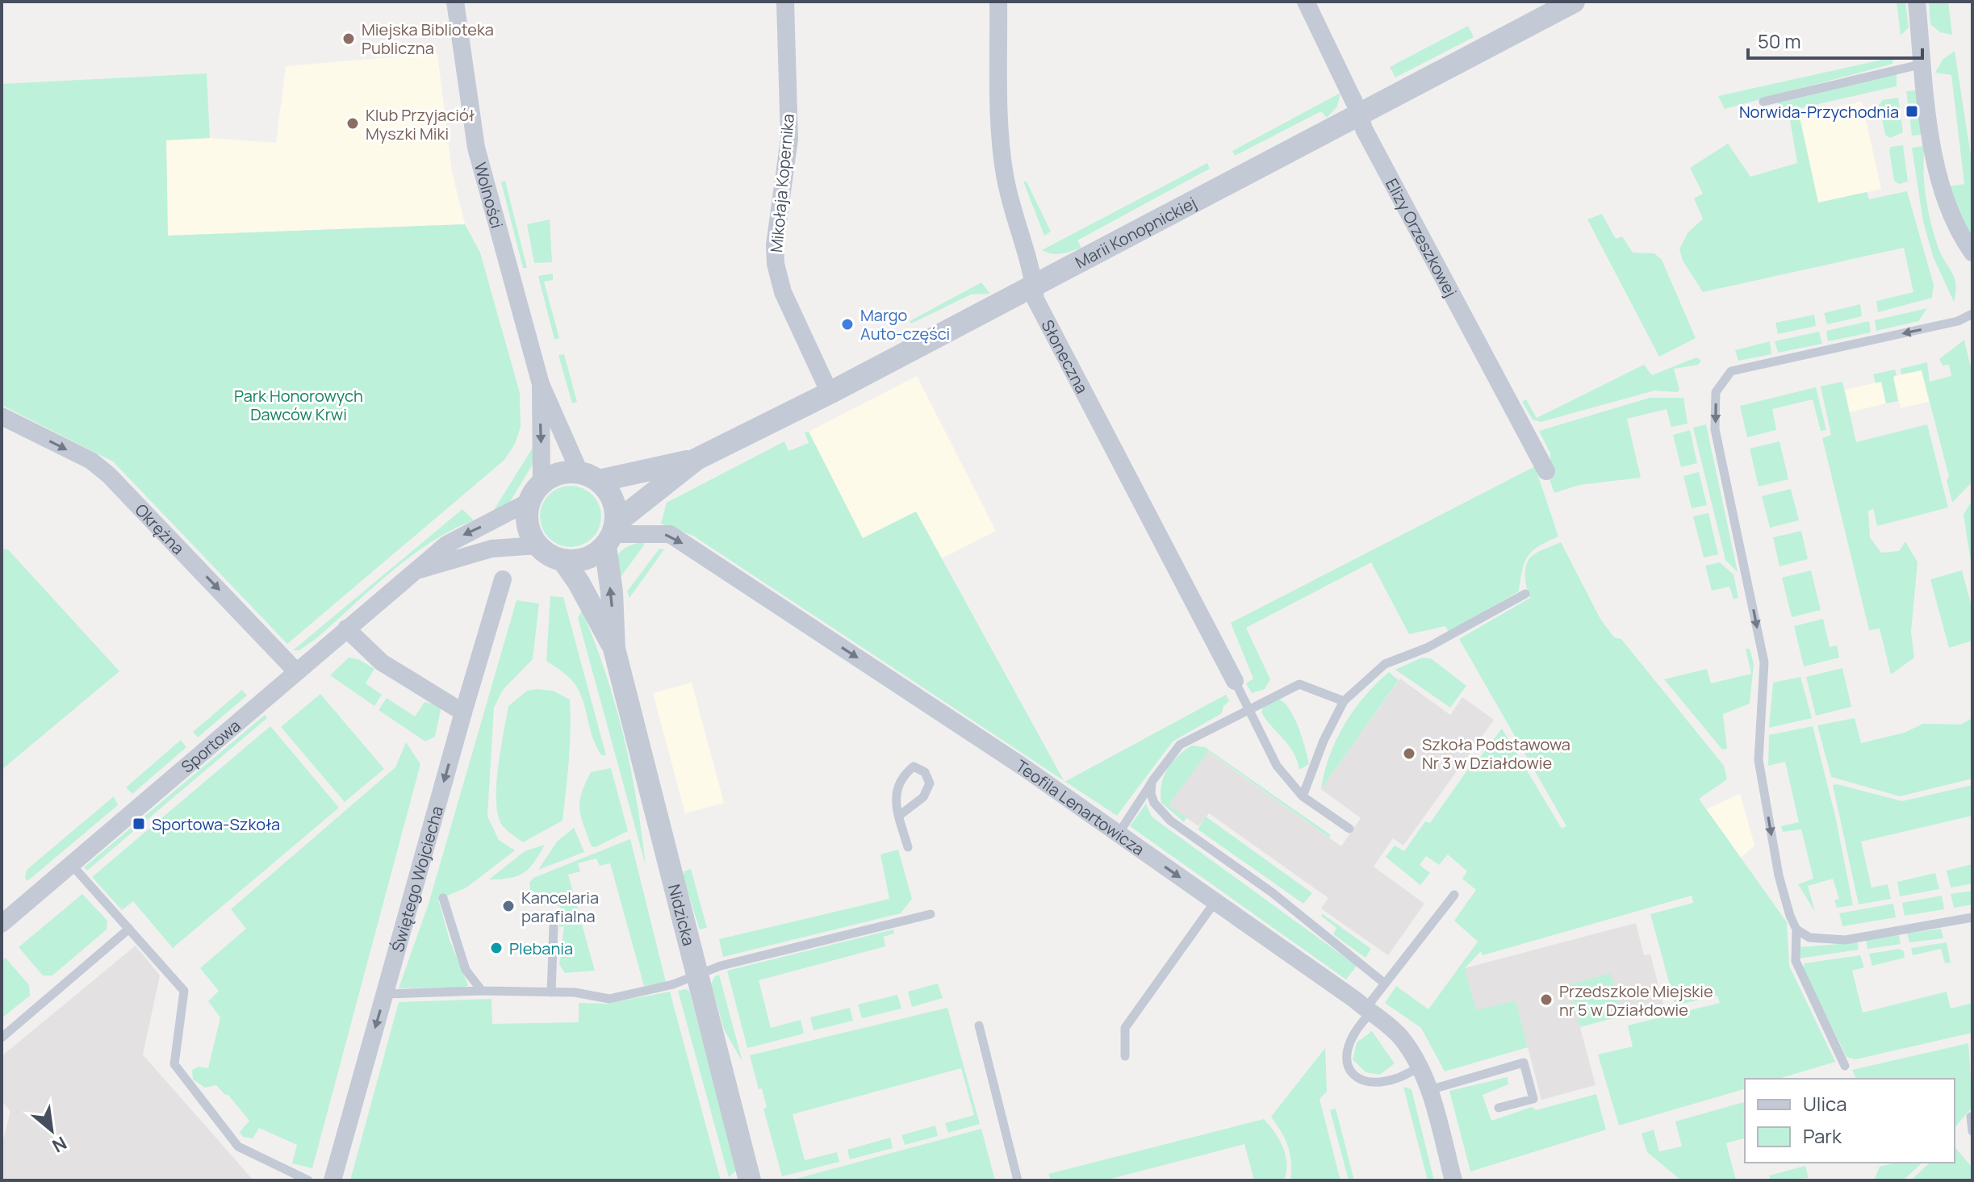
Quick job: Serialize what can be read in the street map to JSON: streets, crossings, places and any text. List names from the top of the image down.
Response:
{
  "streets": {
    "street": [
      "Mikołaja Kopernika",
      "Wolności",
      "Marii Konopnickiej",
      "Elizy Orzeszkowej",
      "Słoneczna",
      "Okrężna",
      "Sportowa",
      "Teofila Lenartowicza",
      "Świętego Wojciecha",
      "Nidzicka"
    ]
  },
  "crossings": [
    ["Mikołaja Kopernika", "Marii Konopnickiej"],
    ["Marii Konopnickiej", "Elizy Orzeszkowej"],
    ["Marii Konopnickiej", "Słoneczna"],
    ["Okrężna", "Sportowa"],
    ["Sportowa", "Teofila Lenartowicza"]
  ],
  "one_way": ["Okrężna", "Teofila Lenartowicza", "Świętego Wojciecha"],
  "parks": ["Park Honorowych Dawców Krwi"],
  "places": {
    "other": [
      "Miejska Biblioteka Publiczna",
      "Klub Przyjaciół Myszki Miki",
      "Margo Auto-części",
      "Szkoła Podstawowa Nr 3 w Działdowie",
      "Kancelaria parafialna",
      "Plebania",
      "Przedszkole Miejskie nr 5 w Działdowie"
    ],
    "transit": ["Norwida-Przychodnia", "Sportowa-Szkoła"]
  },
  "legend": ["Ulica", "Park"],
  "scale_bar": "50 m",
  "north": "bottom right"
}
